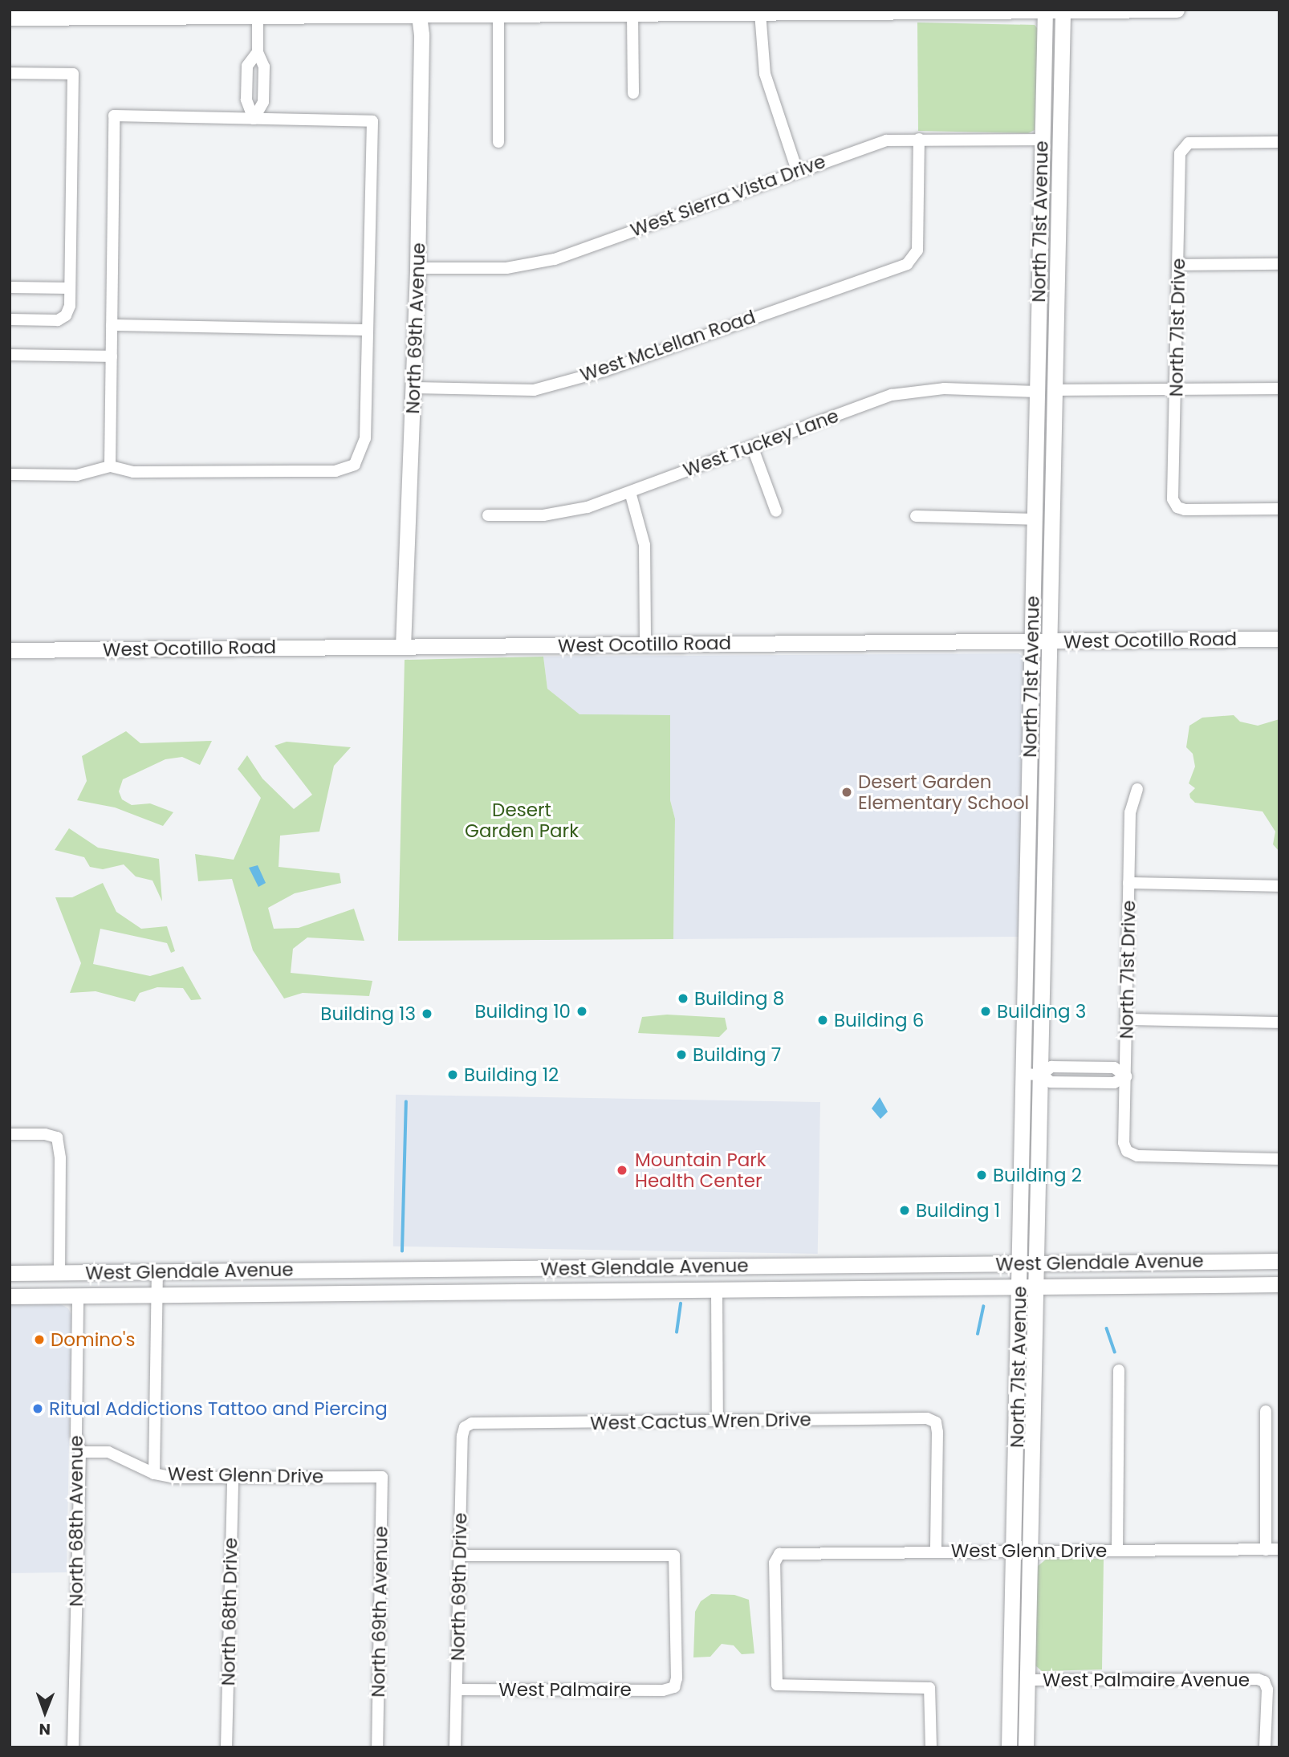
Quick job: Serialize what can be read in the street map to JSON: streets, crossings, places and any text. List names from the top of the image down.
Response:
{
  "streets": {
    "street": [
      "West Sierra Vista Drive",
      "North 71st Avenue",
      "North 71st Drive",
      "North 69th Avenue",
      "West McLellan Road",
      "West Tuckey Lane",
      "West Ocotillo Road",
      "West Glendale Avenue",
      "West Cactus Wren Drive",
      "West Glenn Drive",
      "North 68th Avenue",
      "North 69th Drive",
      "North 68th Drive",
      "West Palmaire Avenue",
      "West Palmaire"
    ]
  },
  "crossings": [
    ["West Sierra Vista Drive", "North 71st Avenue"],
    ["West Sierra Vista Drive", "North 69th Avenue"],
    ["West Sierra Vista Drive", "West McLellan Road"],
    ["North 71st Avenue", "West Tuckey Lane"],
    ["North 71st Avenue", "West Ocotillo Road"],
    ["North 71st Avenue", "West Glendale Avenue"],
    ["North 71st Avenue", "West Glenn Drive"],
    ["North 71st Avenue", "West Palmaire Avenue"],
    ["North 69th Avenue", "West McLellan Road"],
    ["North 69th Avenue", "West Ocotillo Road"],
    ["North 69th Avenue", "West Glenn Drive"],
    ["West Glendale Avenue", "North 68th Avenue"],
    ["West Cactus Wren Drive", "West Glenn Drive"],
    ["West Cactus Wren Drive", "North 69th Drive"],
    ["West Glenn Drive", "North 68th Avenue"],
    ["West Glenn Drive", "North 68th Drive"],
    ["North 69th Drive", "West Palmaire"]
  ],
  "parks": ["Desert Garden Park"],
  "places": [
    "Desert Garden Elementary School",
    "Building 8",
    "Building 10",
    "Building 3",
    "Building 13",
    "Building 6",
    "Building 7",
    "Building 12",
    "Mountain Park Health Center",
    "Building 2",
    "Building 1",
    "Domino's",
    "Ritual Addictions Tattoo and Piercing"
  ],
  "north": "bottom"
}
